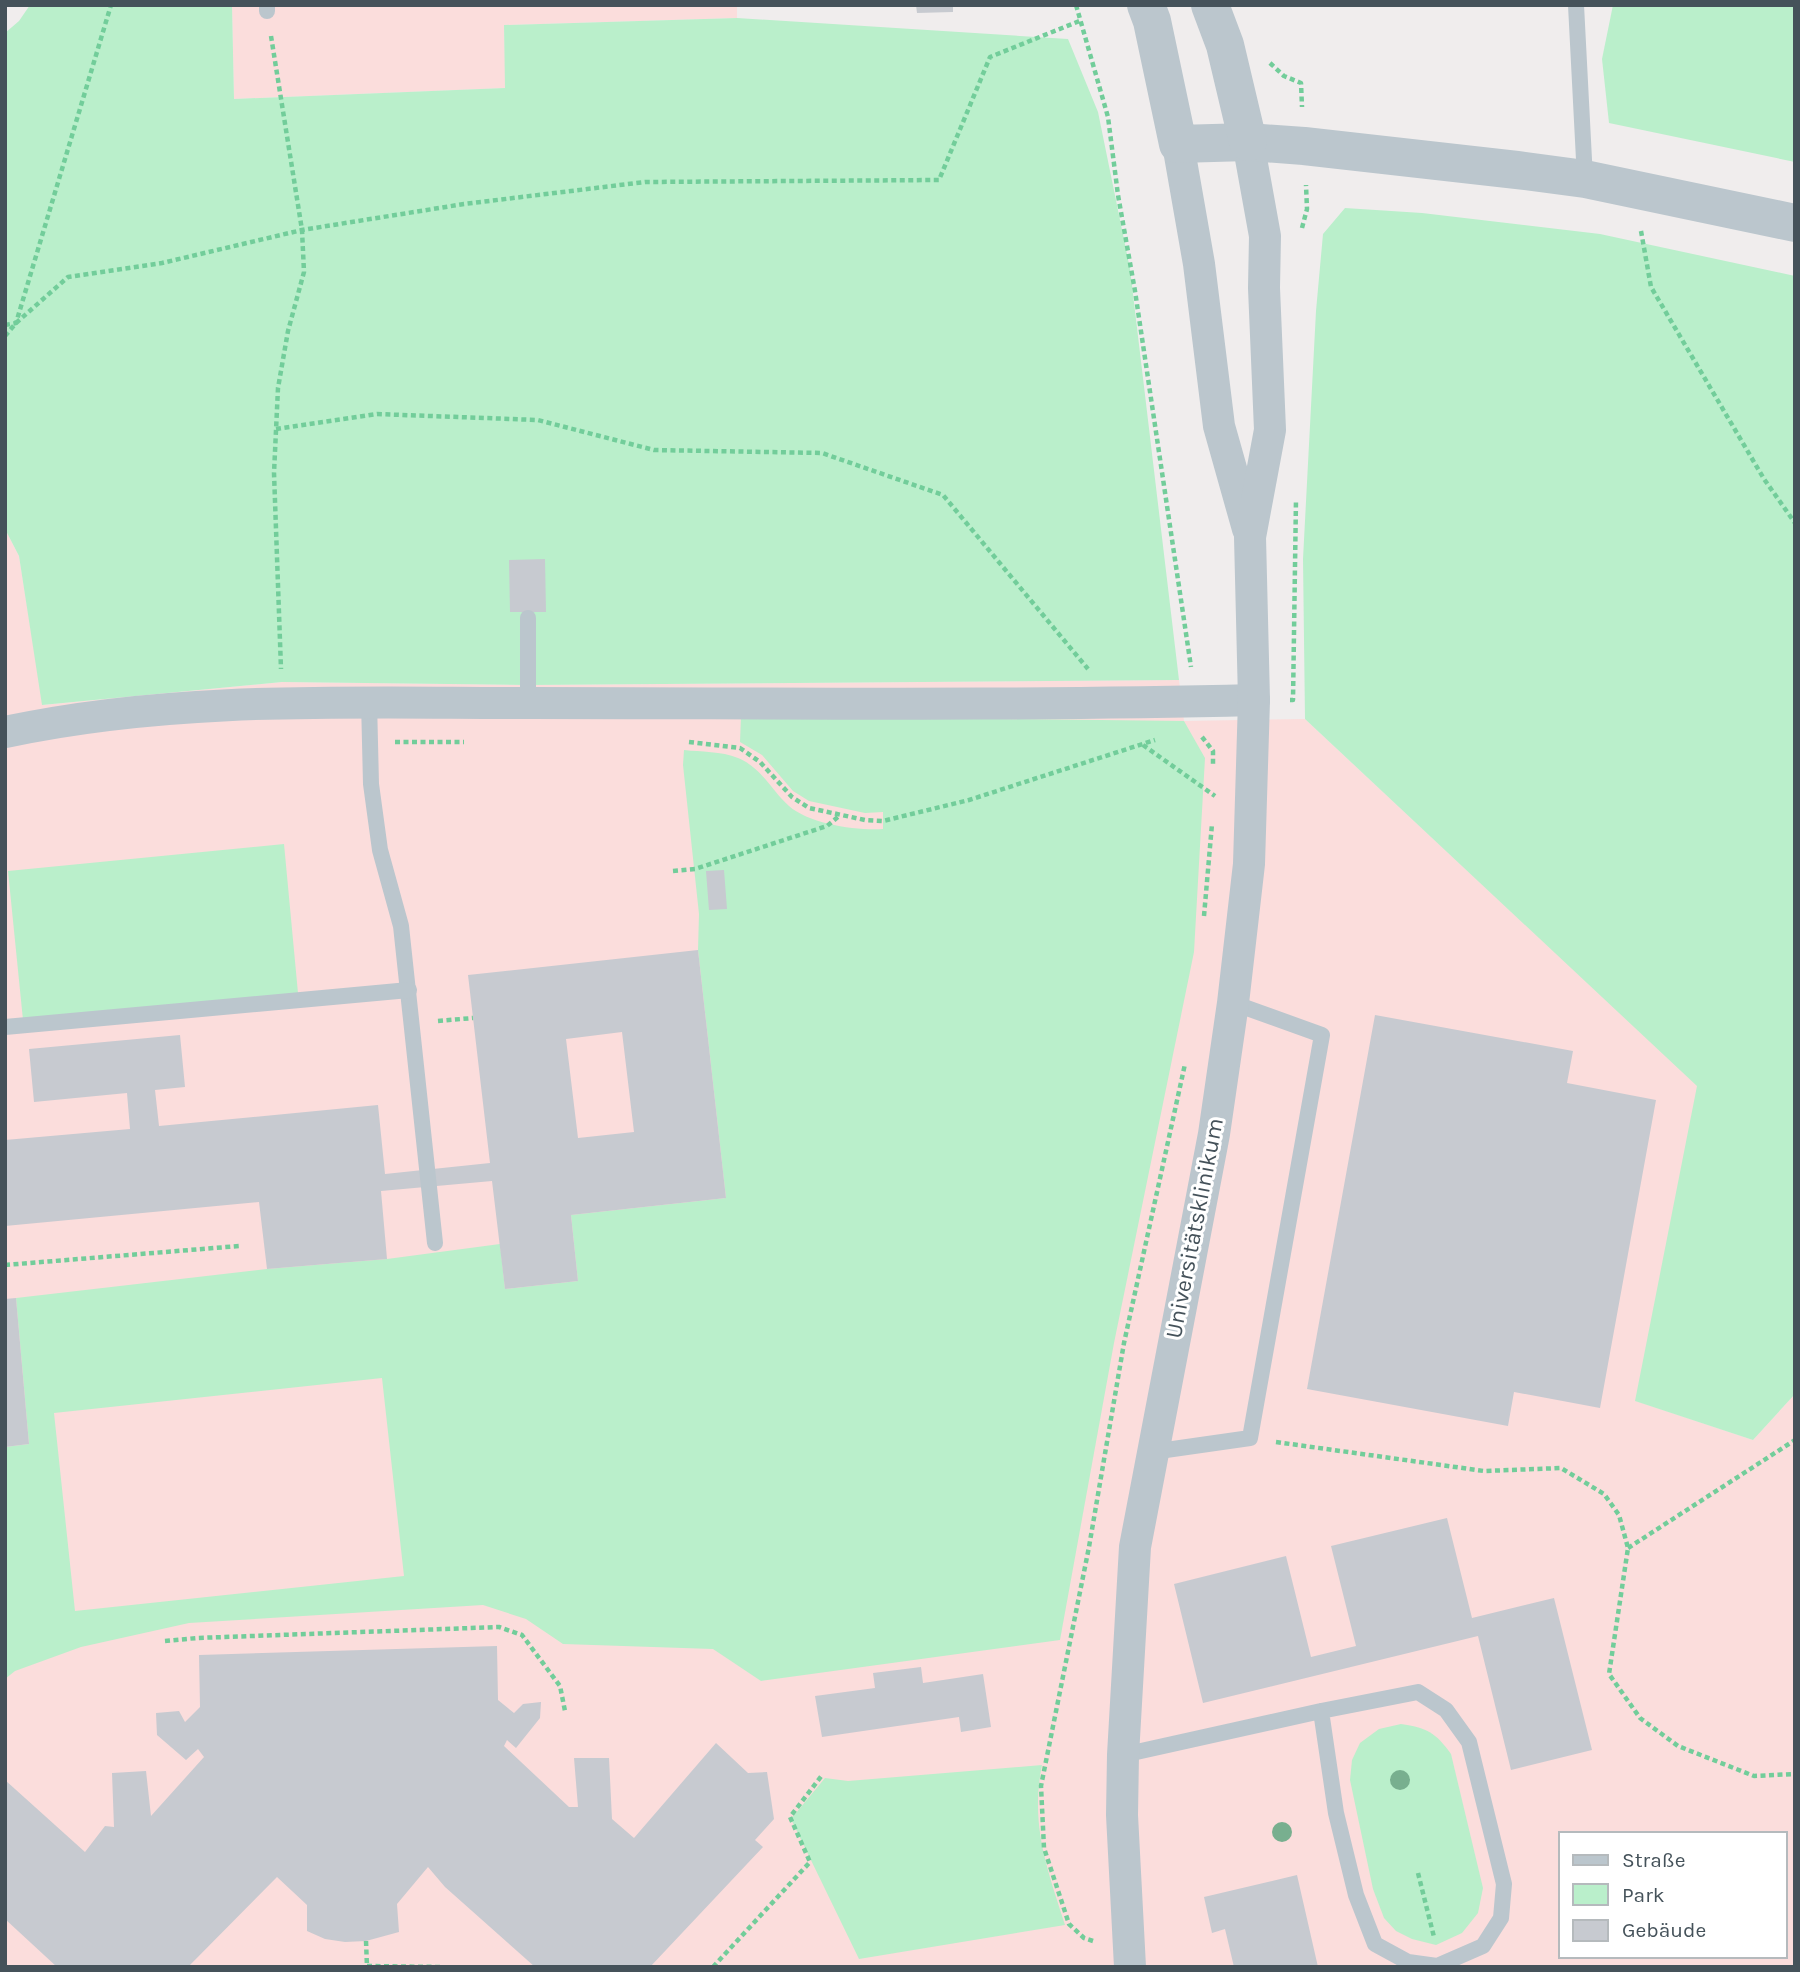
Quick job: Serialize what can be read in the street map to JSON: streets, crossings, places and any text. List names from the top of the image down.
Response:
{
  "streets": {
    "street": ["Universitätsklinikum"]
  },
  "legend": ["Straße", "Park", "Gebäude"]
}
